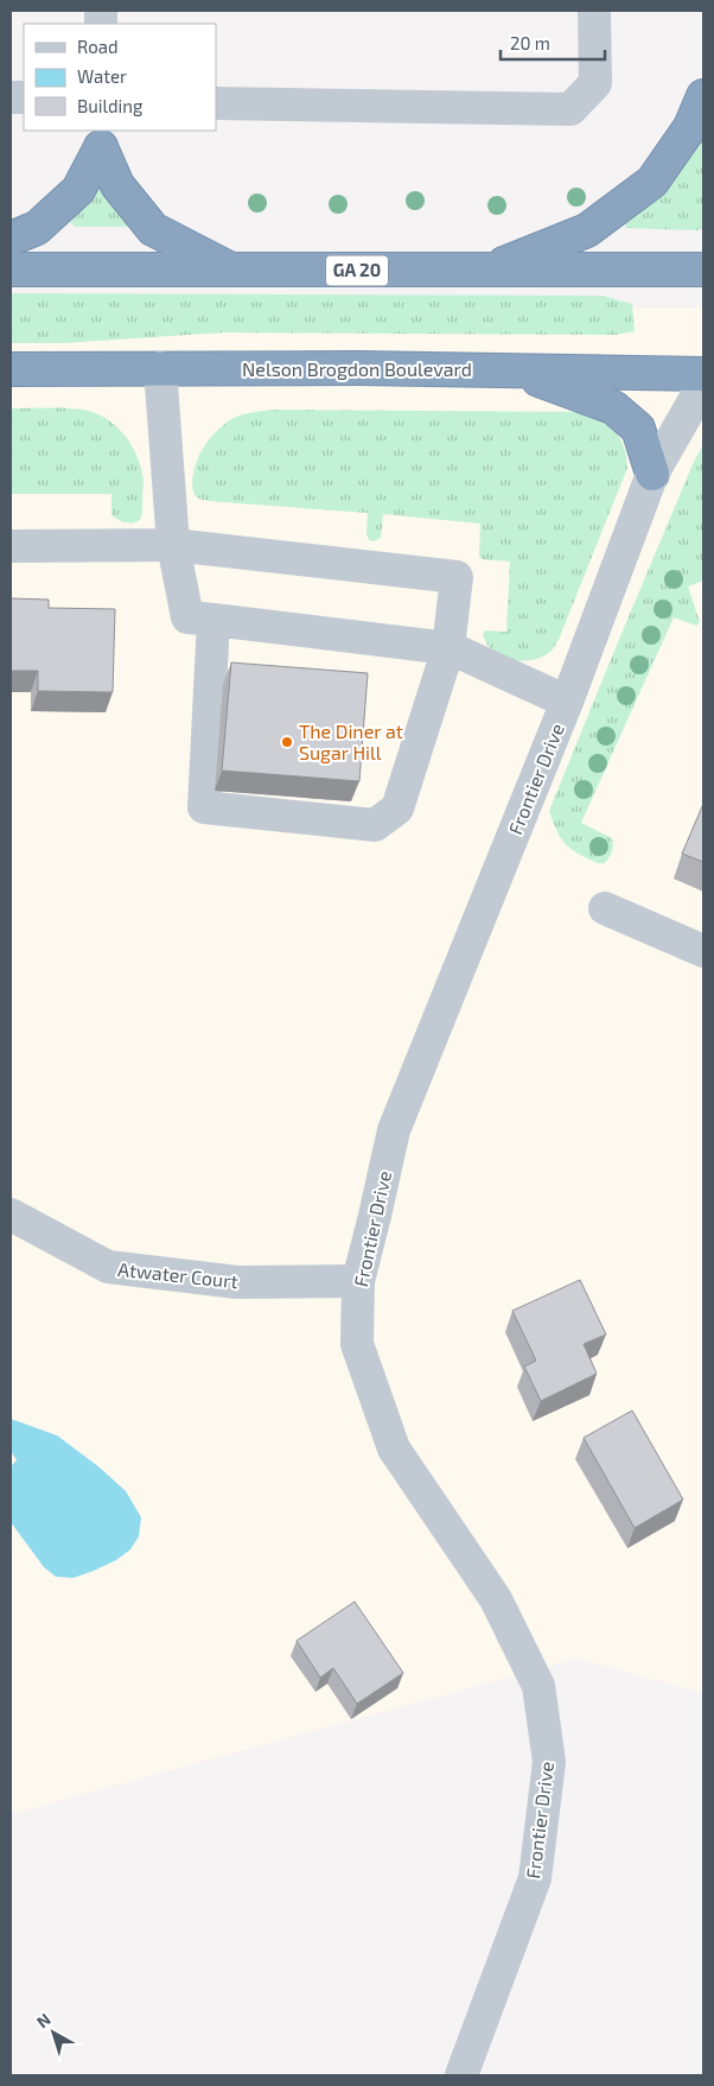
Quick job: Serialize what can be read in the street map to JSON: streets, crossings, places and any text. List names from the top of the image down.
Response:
{
  "streets": {
    "highway": ["GA 20", "Nelson Brogdon Boulevard"],
    "street": ["Frontier Drive", "Atwater Court"]
  },
  "crossings": [
    ["Frontier Drive", "Atwater Court"]
  ],
  "places": ["The Diner at Sugar Hill"],
  "legend": ["Road", "Water", "Building"],
  "scale_bar": "20 m",
  "north": "top left"
}
